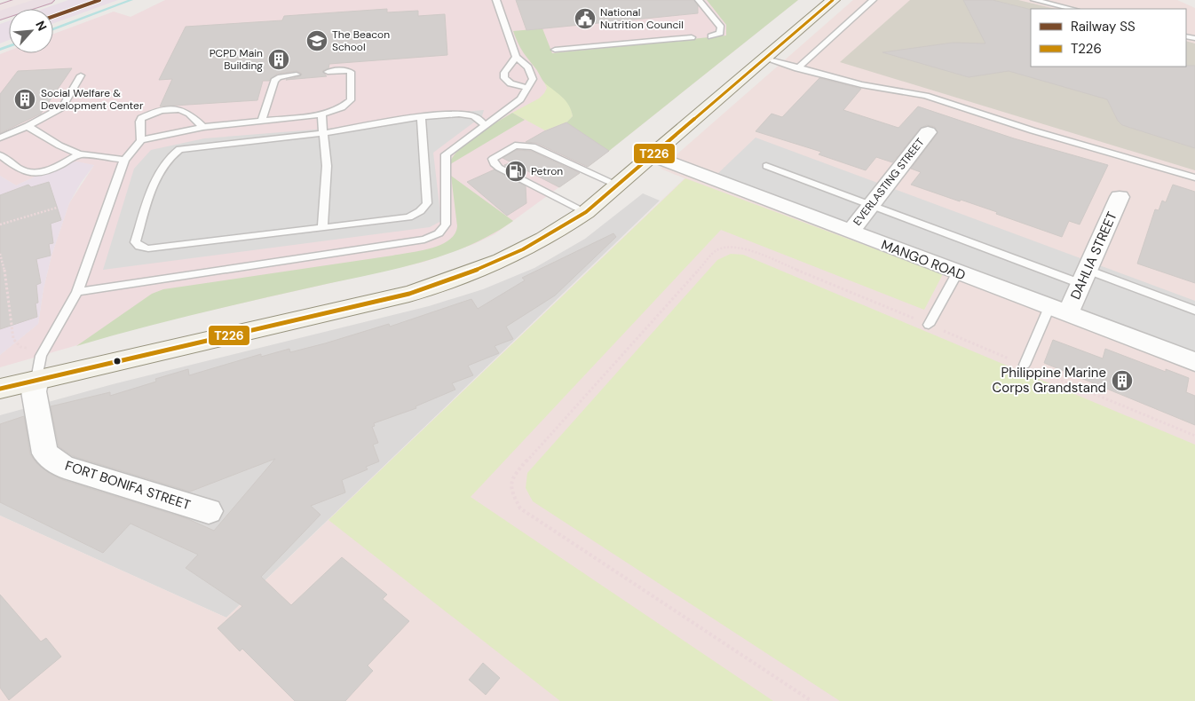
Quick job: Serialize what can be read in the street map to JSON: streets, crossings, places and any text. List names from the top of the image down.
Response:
{
  "streets": {
    "street": [
      "EVERLASTING STREET",
      "DAHLIA STREET",
      "MANGO ROAD",
      "FORT BONIFA STREET"
    ]
  },
  "crossings": [
    ["EVERLASTING STREET", "MANGO ROAD"],
    ["DAHLIA STREET", "MANGO ROAD"]
  ],
  "places": {
    "public building": ["National Nutrition Council"],
    "school or university": ["The Beacon School"],
    "building": ["PCPD Main Building", "Social Welfare & Development Center", "Philippine Marine Corps Grandstand"],
    "fuel station": ["Petron"]
  },
  "lines": ["rail line SS", "transit line T226"],
  "legend": ["Railway SS", "T226"],
  "north": "top right"
}
